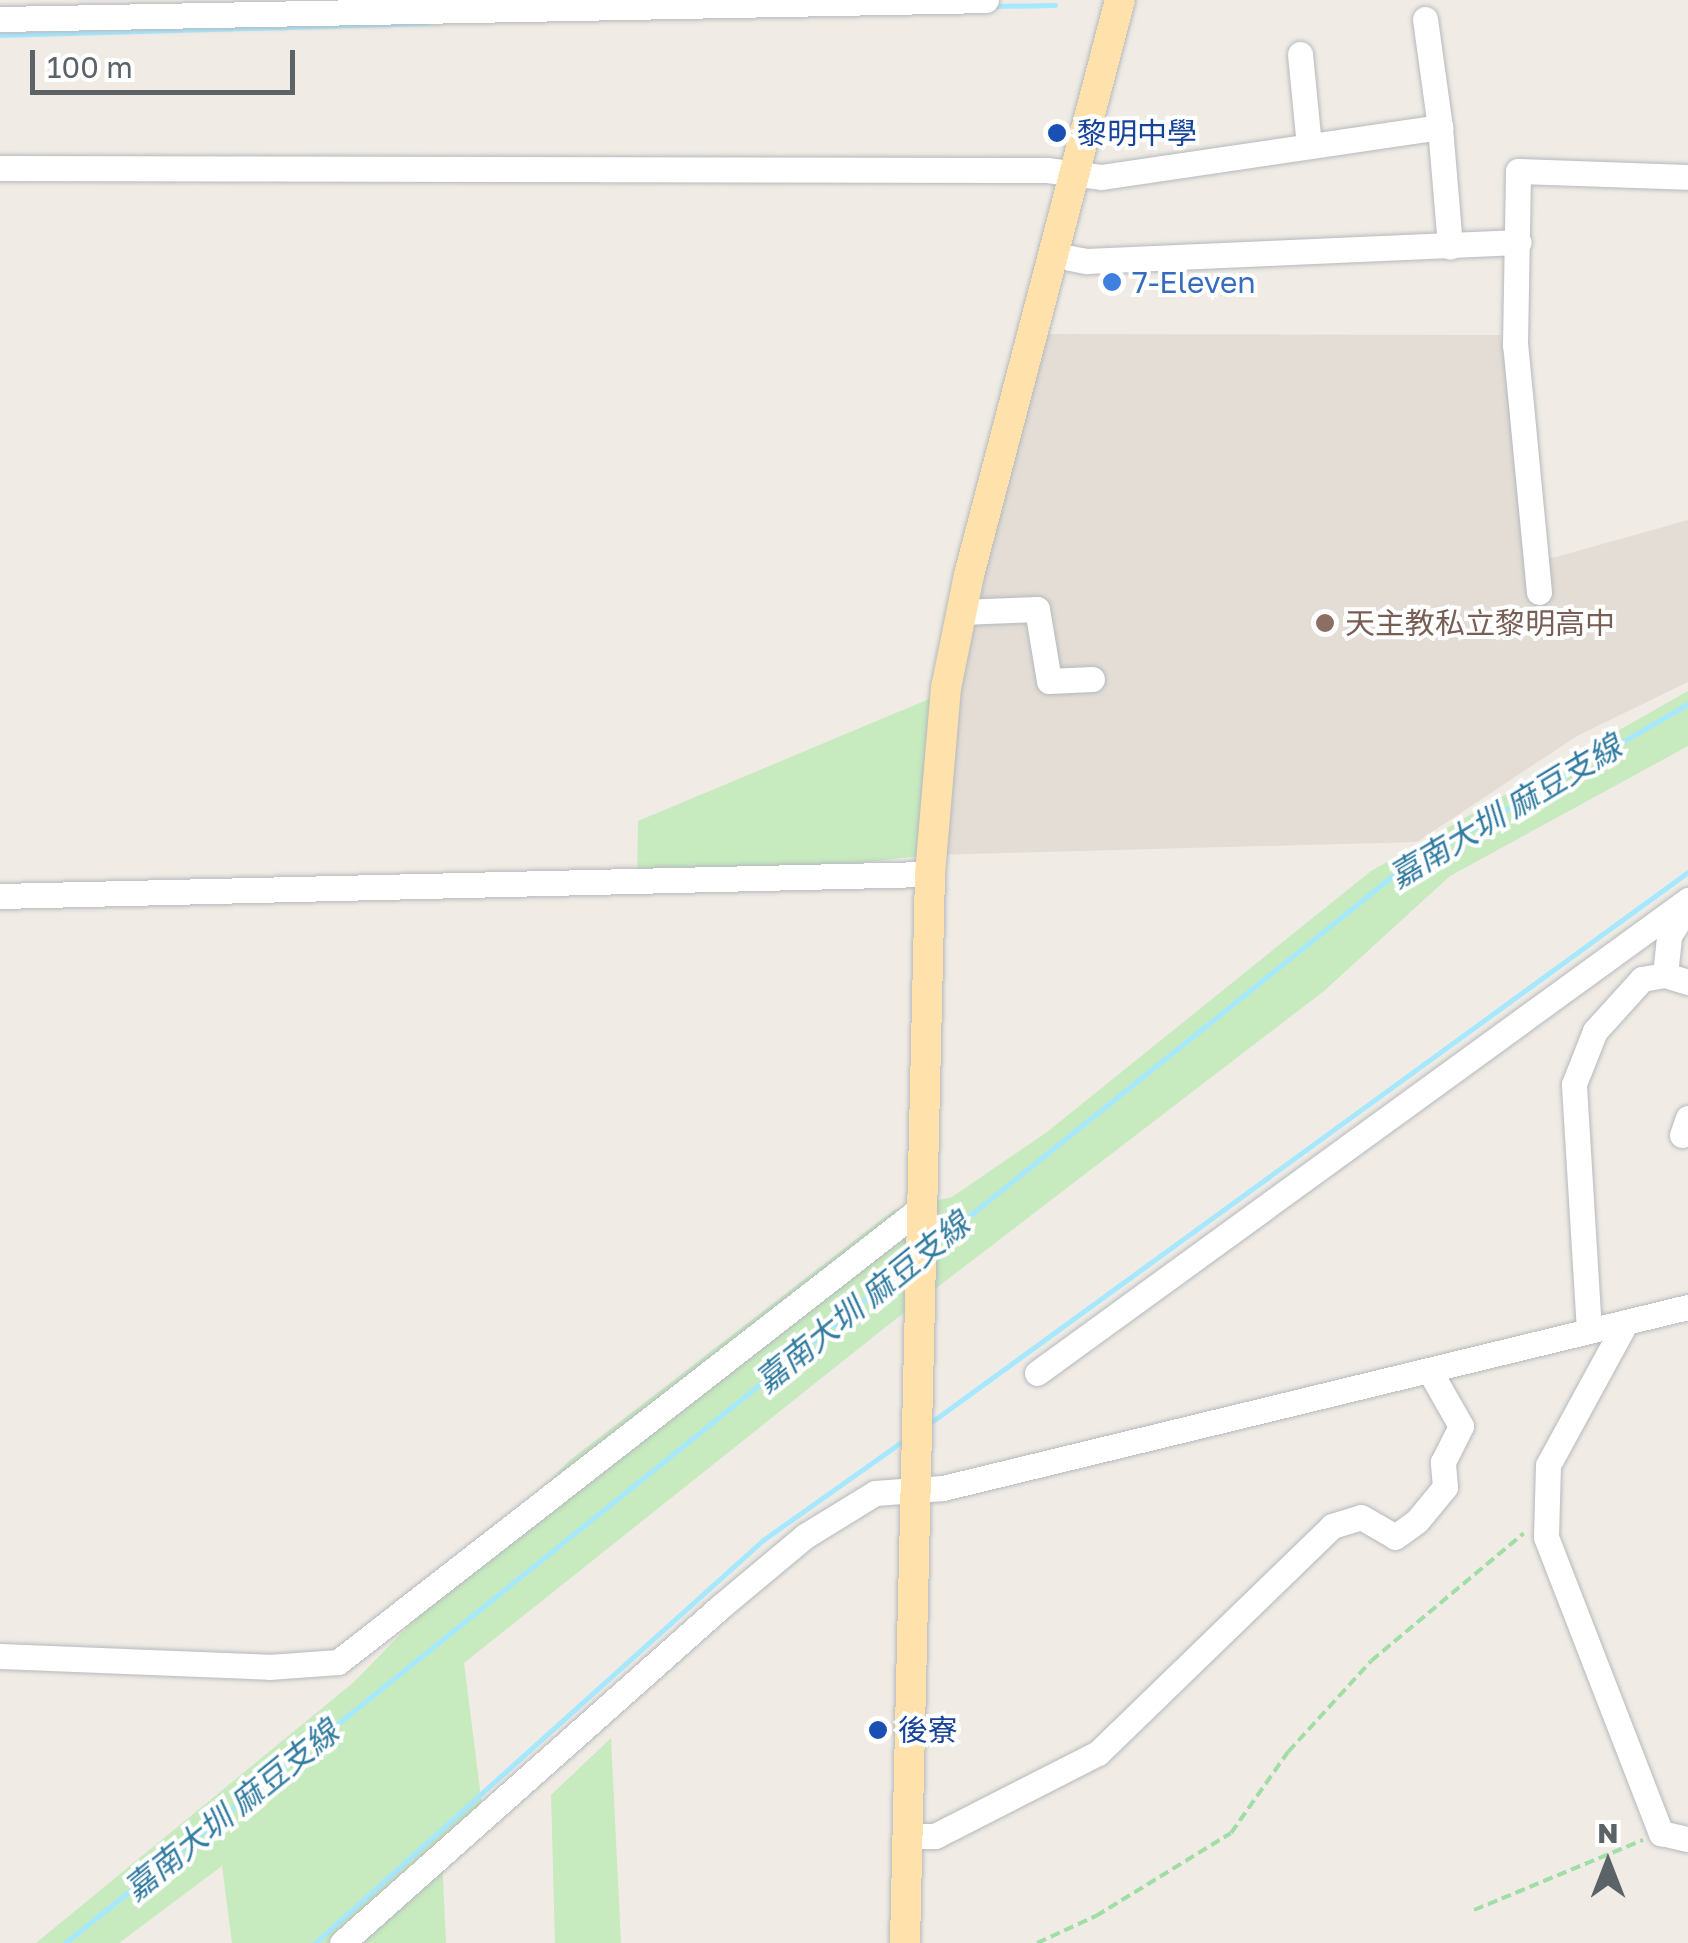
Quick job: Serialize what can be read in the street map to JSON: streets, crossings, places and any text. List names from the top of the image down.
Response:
{
  "water": ["嘉南大圳 麻豆支線"],
  "places": [
    "黎明中學",
    "7-Eleven",
    "天主教私立黎明高中",
    "後寮"
  ],
  "scale_bar": "100 m",
  "north": "top"
}
